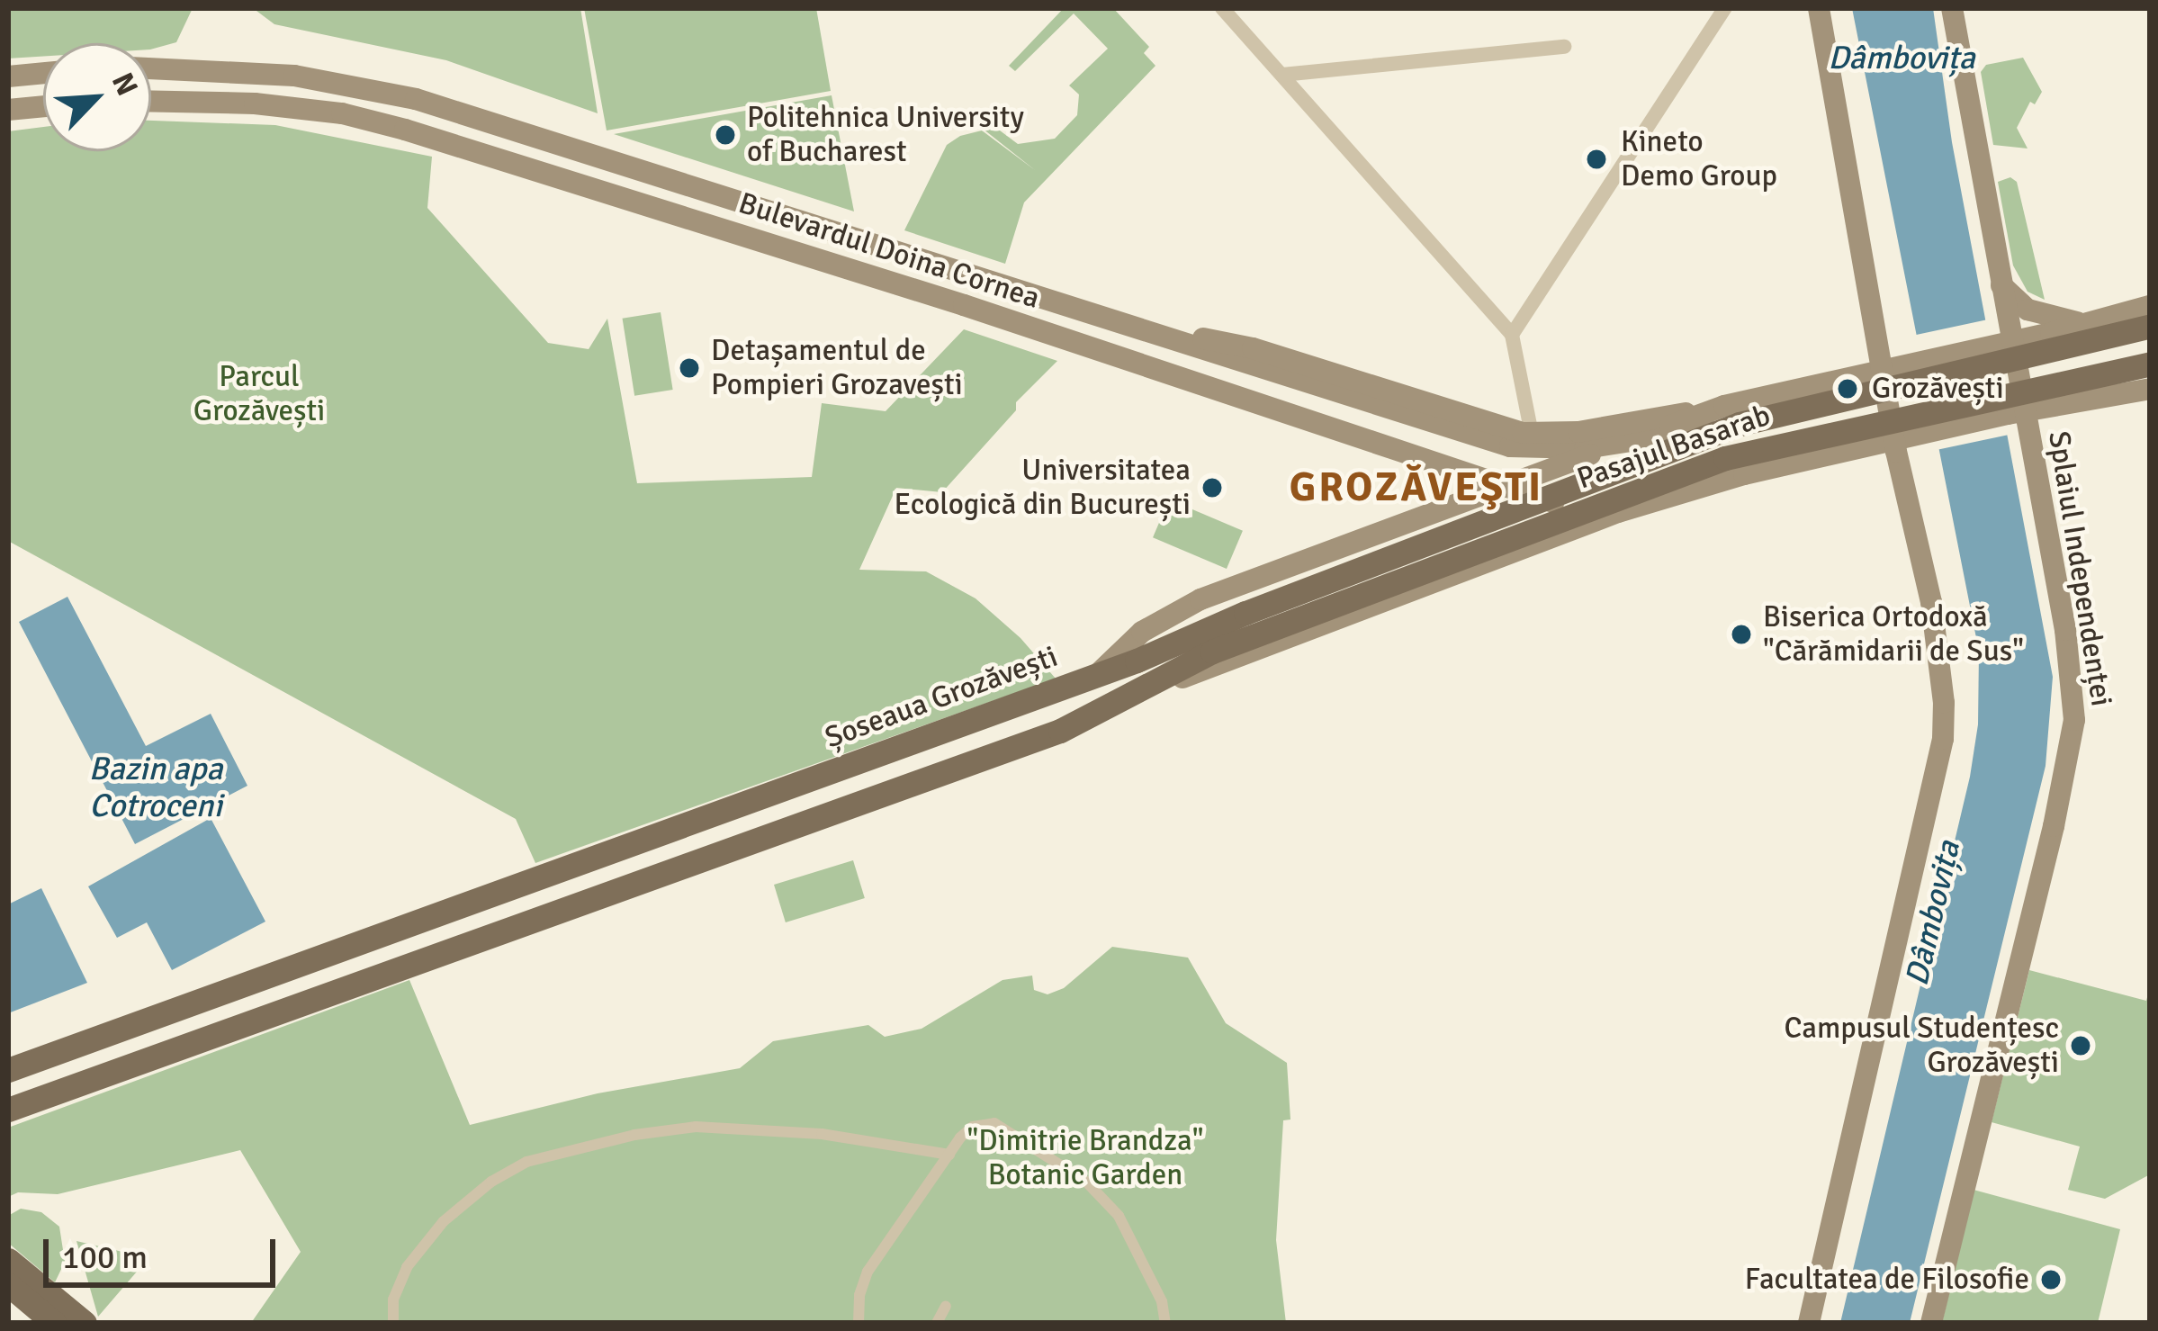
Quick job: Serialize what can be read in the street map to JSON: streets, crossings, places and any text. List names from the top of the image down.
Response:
{
  "streets": {
    "main road": [
      "Bulevardul Doina Cornea",
      "Pasajul Basarab",
      "Splaiul Independenței",
      "Șoseaua Grozăvești"
    ]
  },
  "crossings": [
    ["Bulevardul Doina Cornea", "Pasajul Basarab"],
    ["Bulevardul Doina Cornea", "Șoseaua Grozăvești"],
    ["Pasajul Basarab", "Șoseaua Grozăvești"],
    ["Splaiul Independenței", "Șoseaua Grozăvești"]
  ],
  "districts": ["GROZĂVEŞTI"],
  "water": ["Dâmbovița", "Bazin apa Cotroceni"],
  "parks": ["Parcul Grozăvești", "\"Dimitrie Brandza\" Botanic Garden"],
  "places": [
    "Politehnica University of Bucharest",
    "Kineto Demo Group",
    "Detașamentul de Pompieri Grozavești",
    "Grozăvești",
    "Universitatea Ecologică din București",
    "Biserica Ortodoxă \"Cărămidarii de Sus\"",
    "Campusul Studențesc Grozăvești",
    "Facultatea de Filosofie"
  ],
  "scale_bar": "100 m",
  "north": "top right"
}
